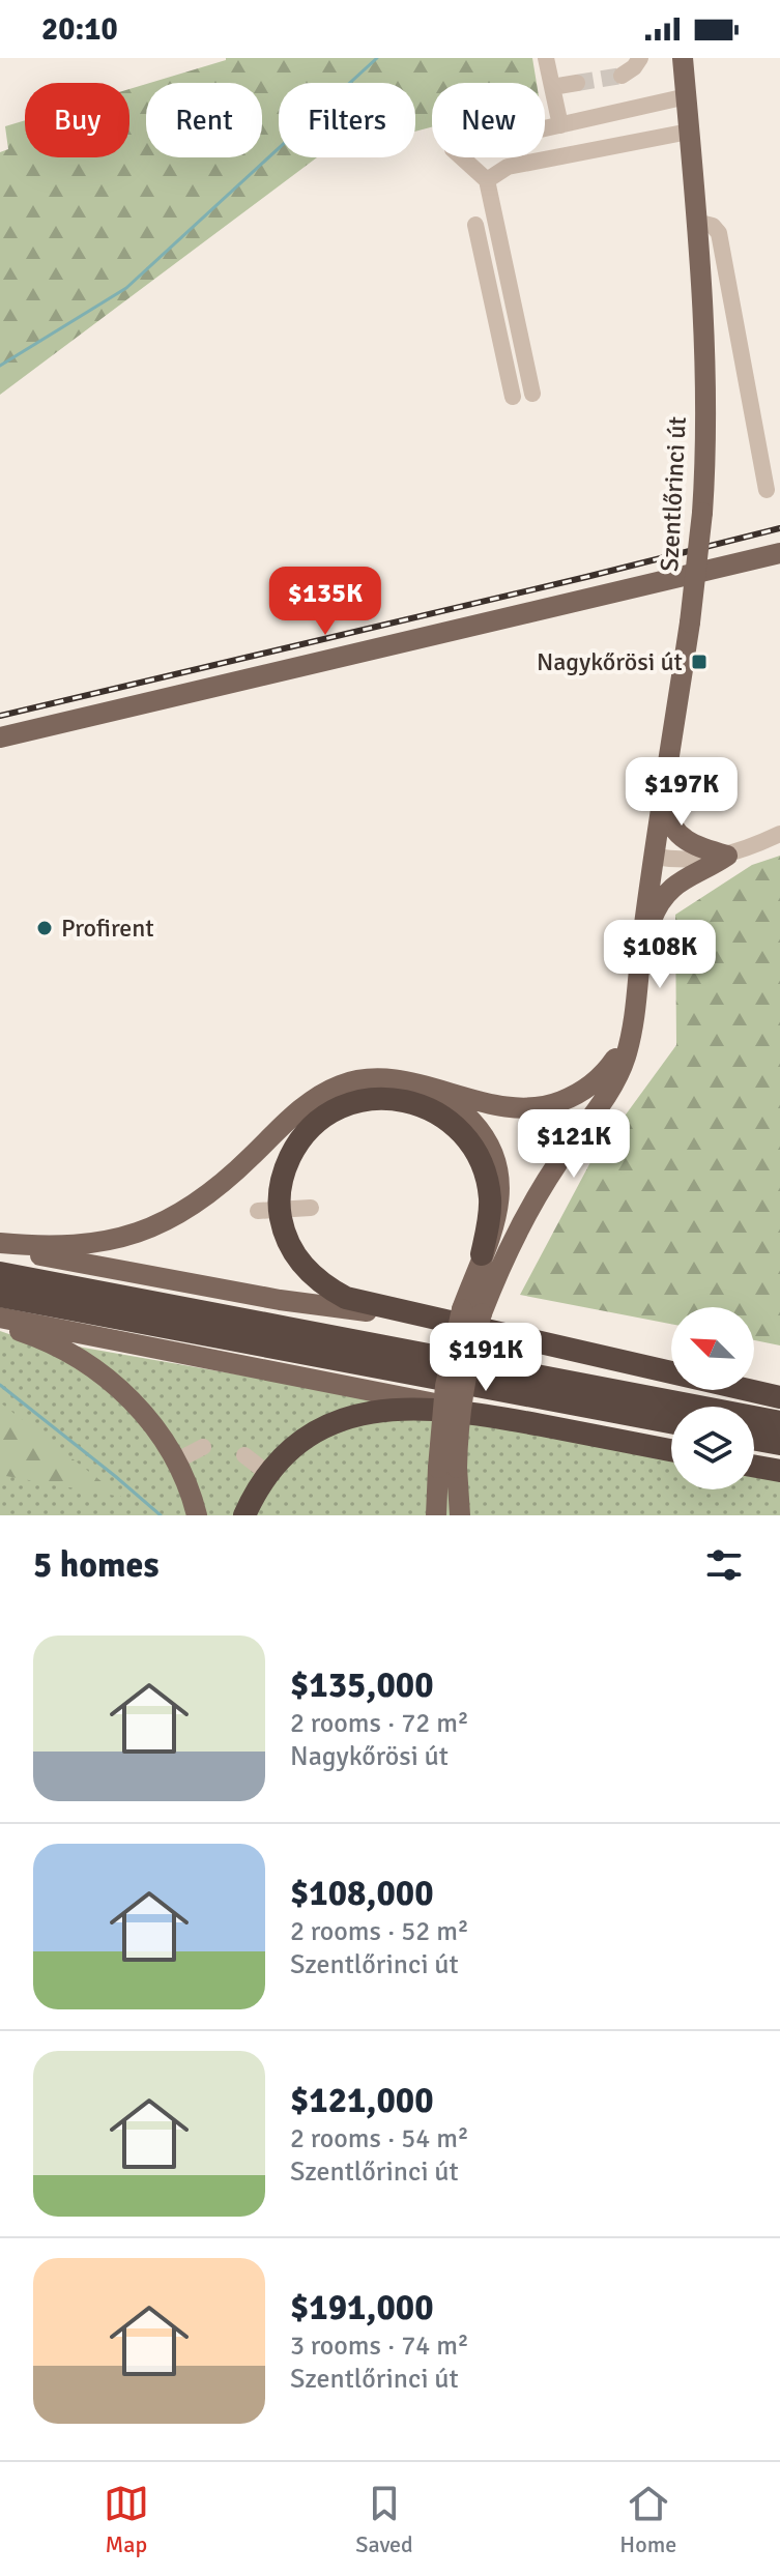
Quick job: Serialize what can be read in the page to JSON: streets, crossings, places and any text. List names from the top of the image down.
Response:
{
  "streets": {
    "main road": ["Szentlőrinci út"]
  },
  "places": {
    "transit": ["Nagykőrösi út"],
    "other": ["Profirent"]
  },
  "north": "top left",
  "page": {
    "status": "20:10",
    "chip": [
      "Buy",
      "Rent",
      "Filters",
      "New"
    ],
    "price": [
      "$135K",
      "$197K",
      "$108K",
      "$121K",
      "$191K"
    ],
    "heading": "5 homes",
    "list": [
      {
        "name": "$135,000",
        "note": "2 rooms · 72 m² · Nagykőrösi út"
      },
      {
        "name": "$108,000",
        "note": "2 rooms · 52 m² · Szentlőrinci út"
      },
      {
        "name": "$121,000",
        "note": "2 rooms · 54 m² · Szentlőrinci út"
      },
      {
        "name": "$191,000",
        "note": "3 rooms · 74 m² · Szentlőrinci út"
      }
    ],
    "tabs": ["Map", "Saved", "Home"]
  }
}
